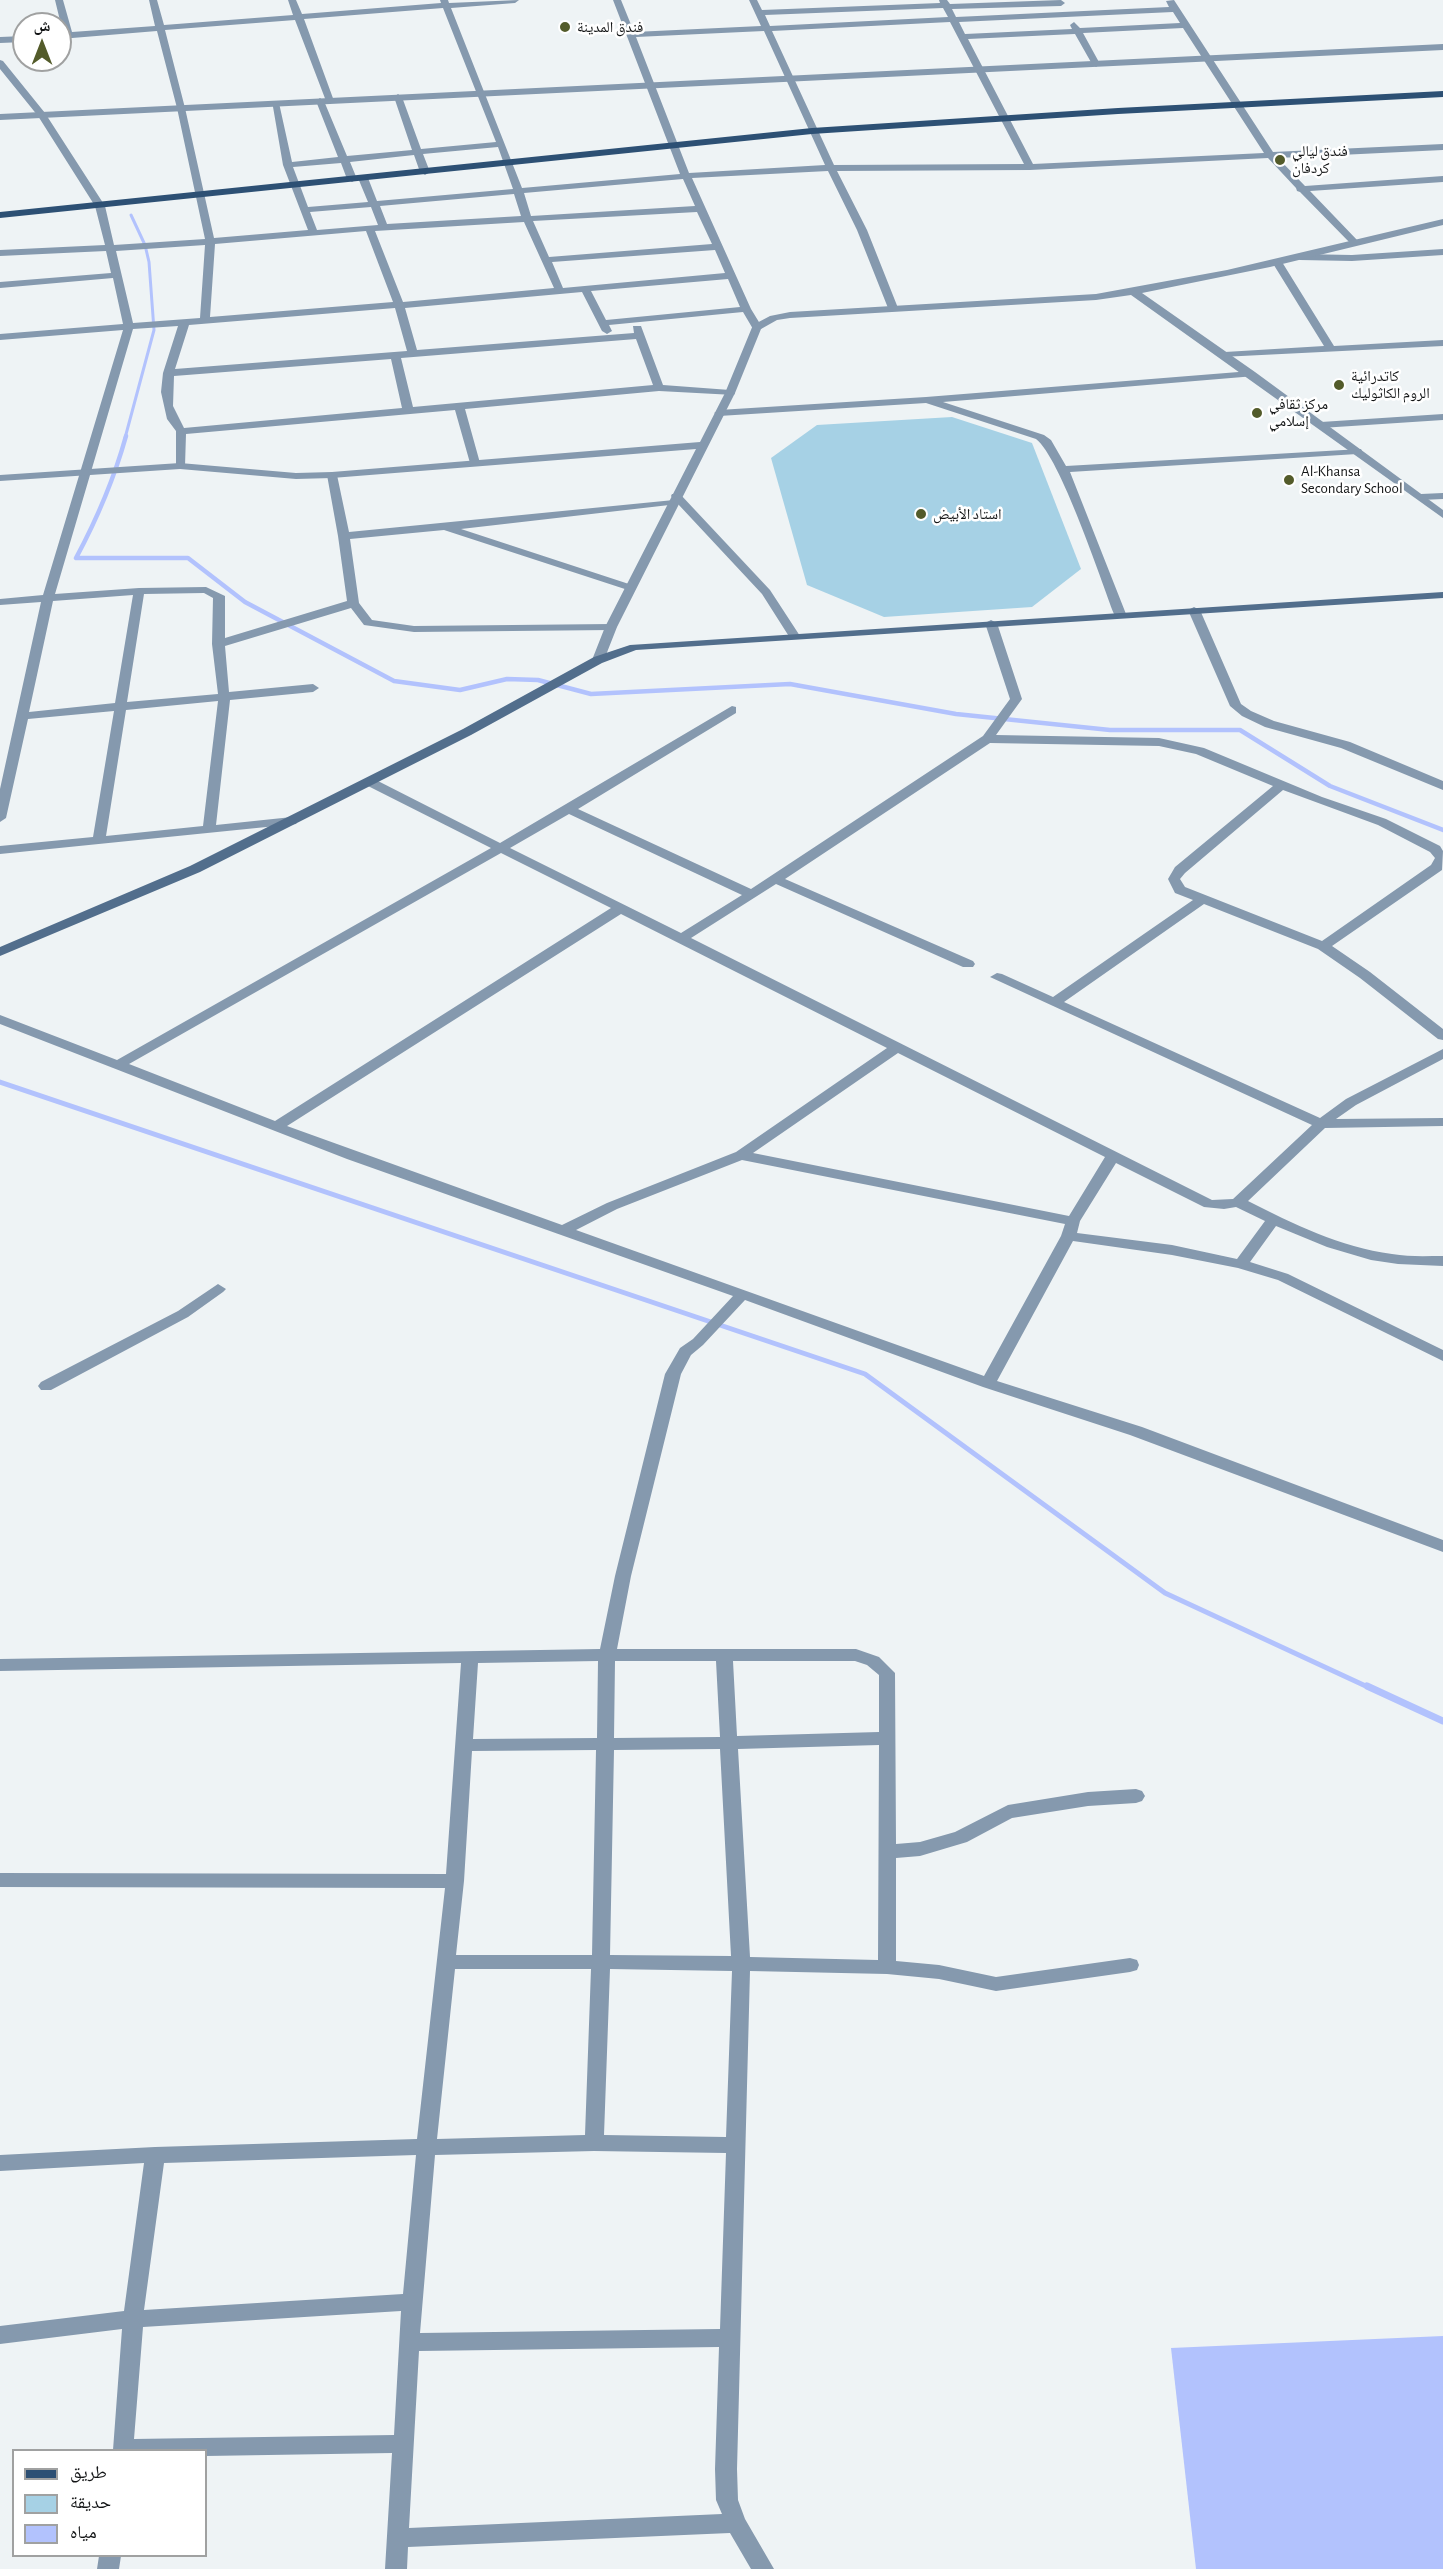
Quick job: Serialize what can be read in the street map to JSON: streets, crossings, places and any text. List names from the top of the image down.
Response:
{
  "places": [
    "فندق المدينة",
    "فندق ليالي كردفان",
    "كاتدرائية الروم الكاثوليك",
    "مركز ثقافي إسلامي",
    "Al-Khansa Secondary School",
    "استاد الأبيض"
  ],
  "legend": ["طريق", "حديقة", "مياه"],
  "north": "top"
}
